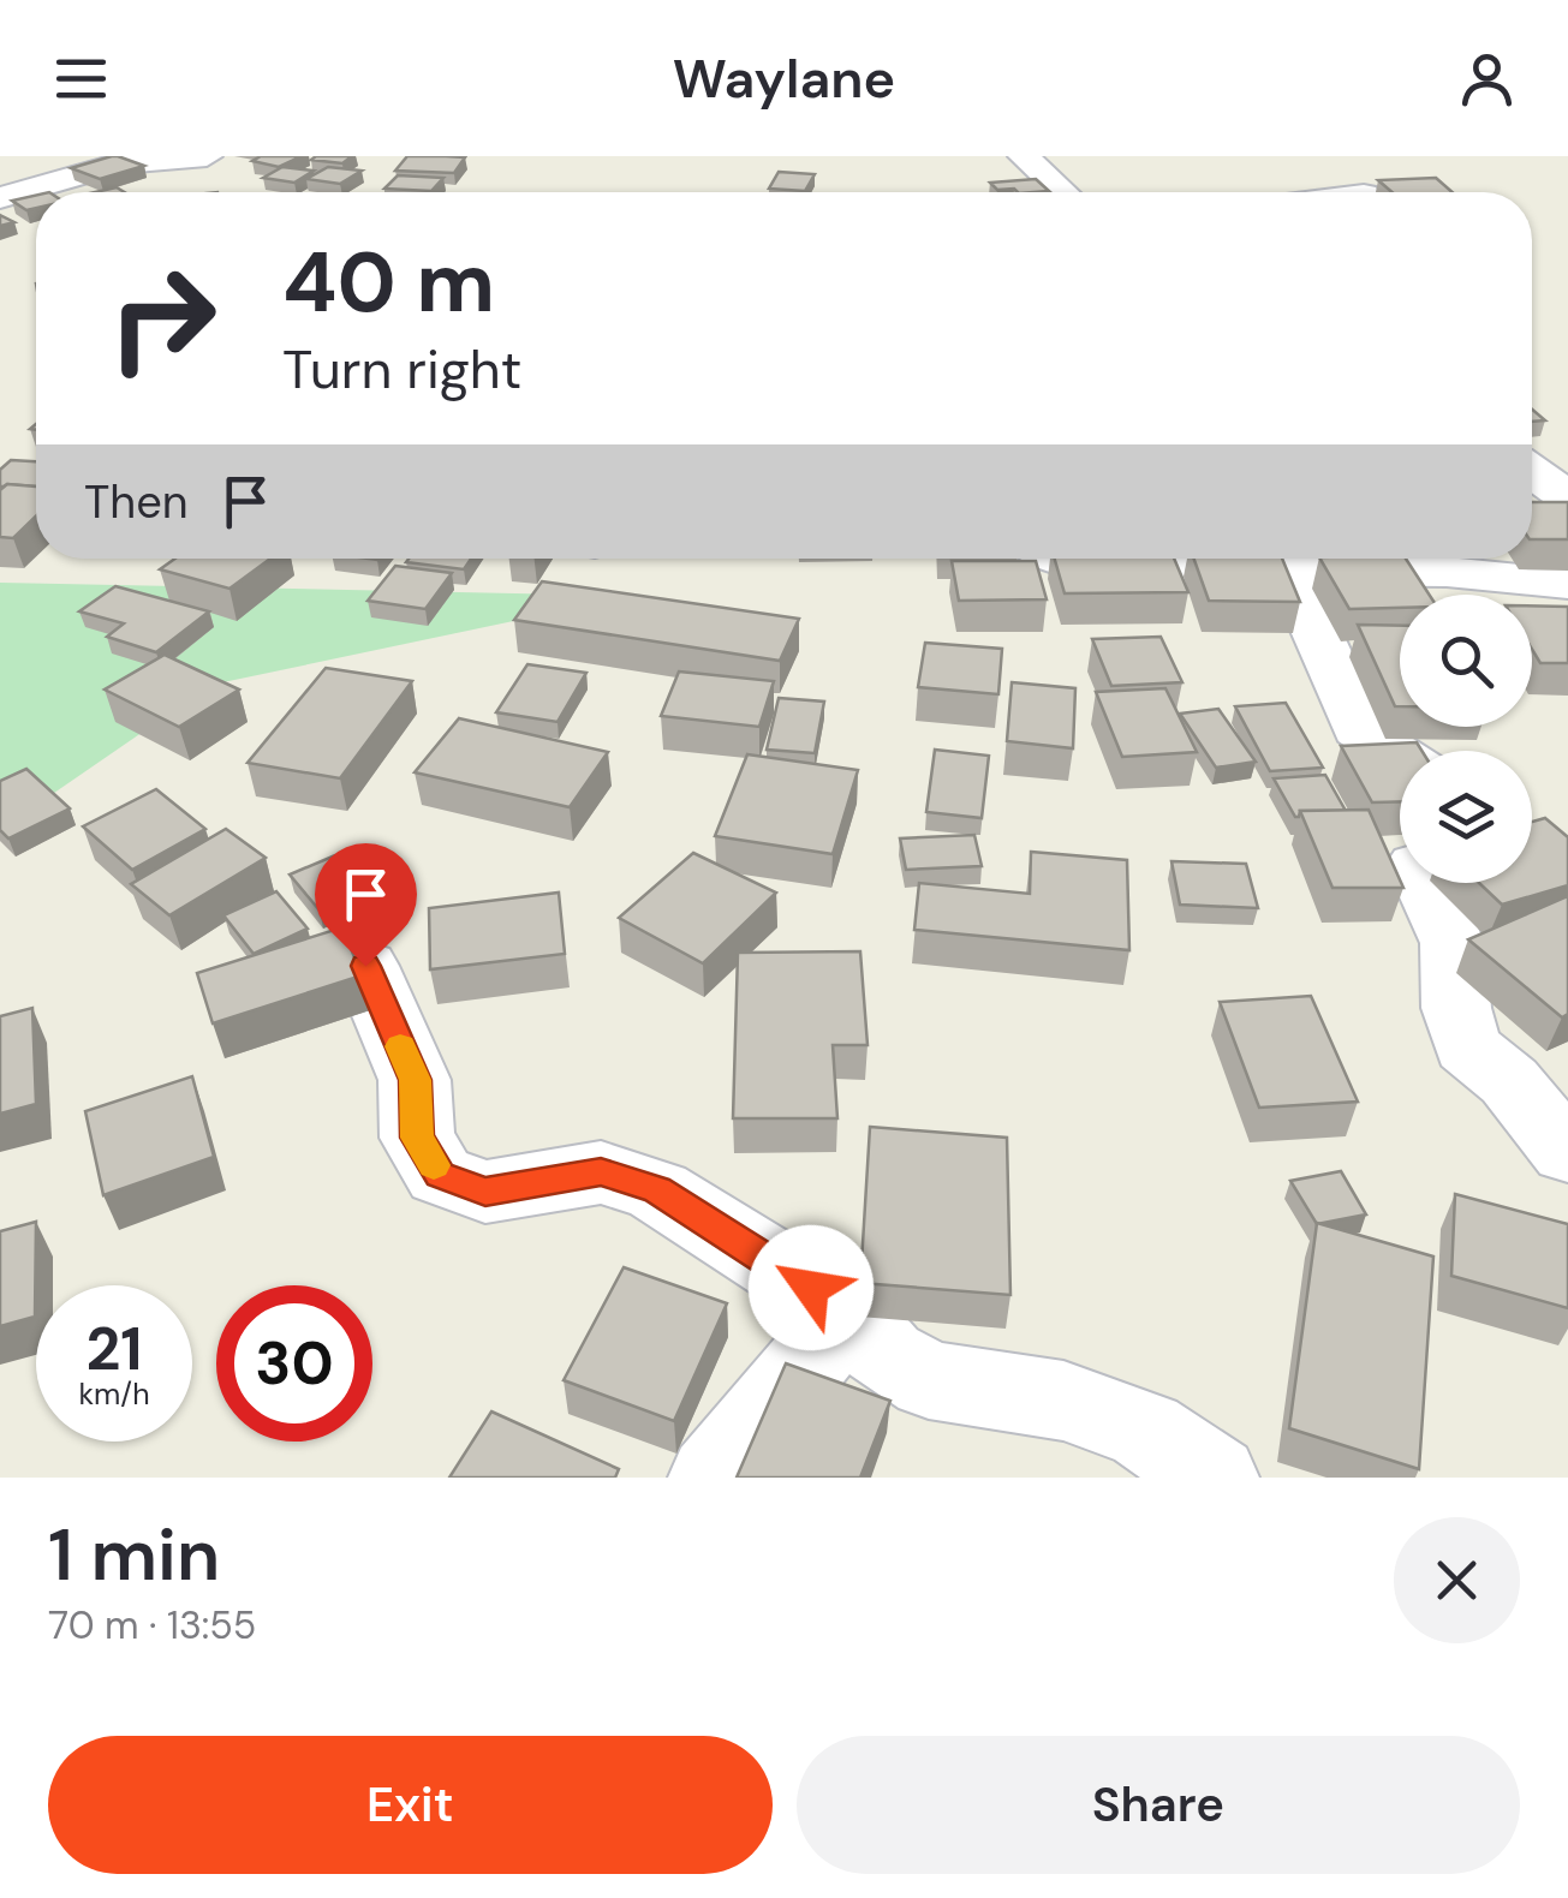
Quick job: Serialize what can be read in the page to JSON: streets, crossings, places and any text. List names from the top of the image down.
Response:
{
  "page": {
    "header": "Waylane",
    "turn": ["40 m", "Turn right"],
    "then": "Then",
    "speed": "21 km/h",
    "limit": "30",
    "heading": ["1 min", "70 m · 13:55"],
    "buttons": ["Exit", "Share"]
  }
}
